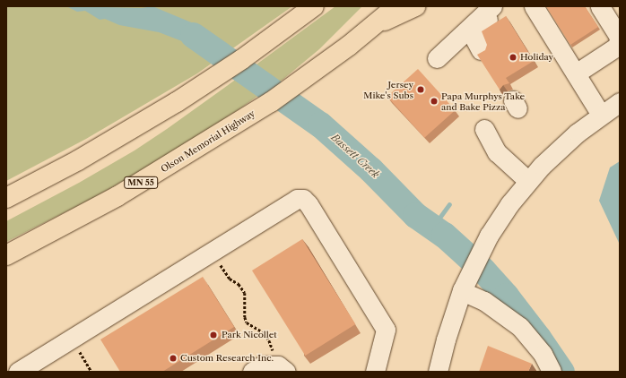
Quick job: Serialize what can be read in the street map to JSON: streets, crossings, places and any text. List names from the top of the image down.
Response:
{
  "streets": {
    "highway": ["Olson Memorial Highway", "MN 55"]
  },
  "water": ["Bassett Creek"],
  "places": [
    "Holiday",
    "Jersey Mike's Subs",
    "Papa Murphys Take and Bake Pizza",
    "Park Nicollet",
    "Custom Research Inc."
  ]
}
